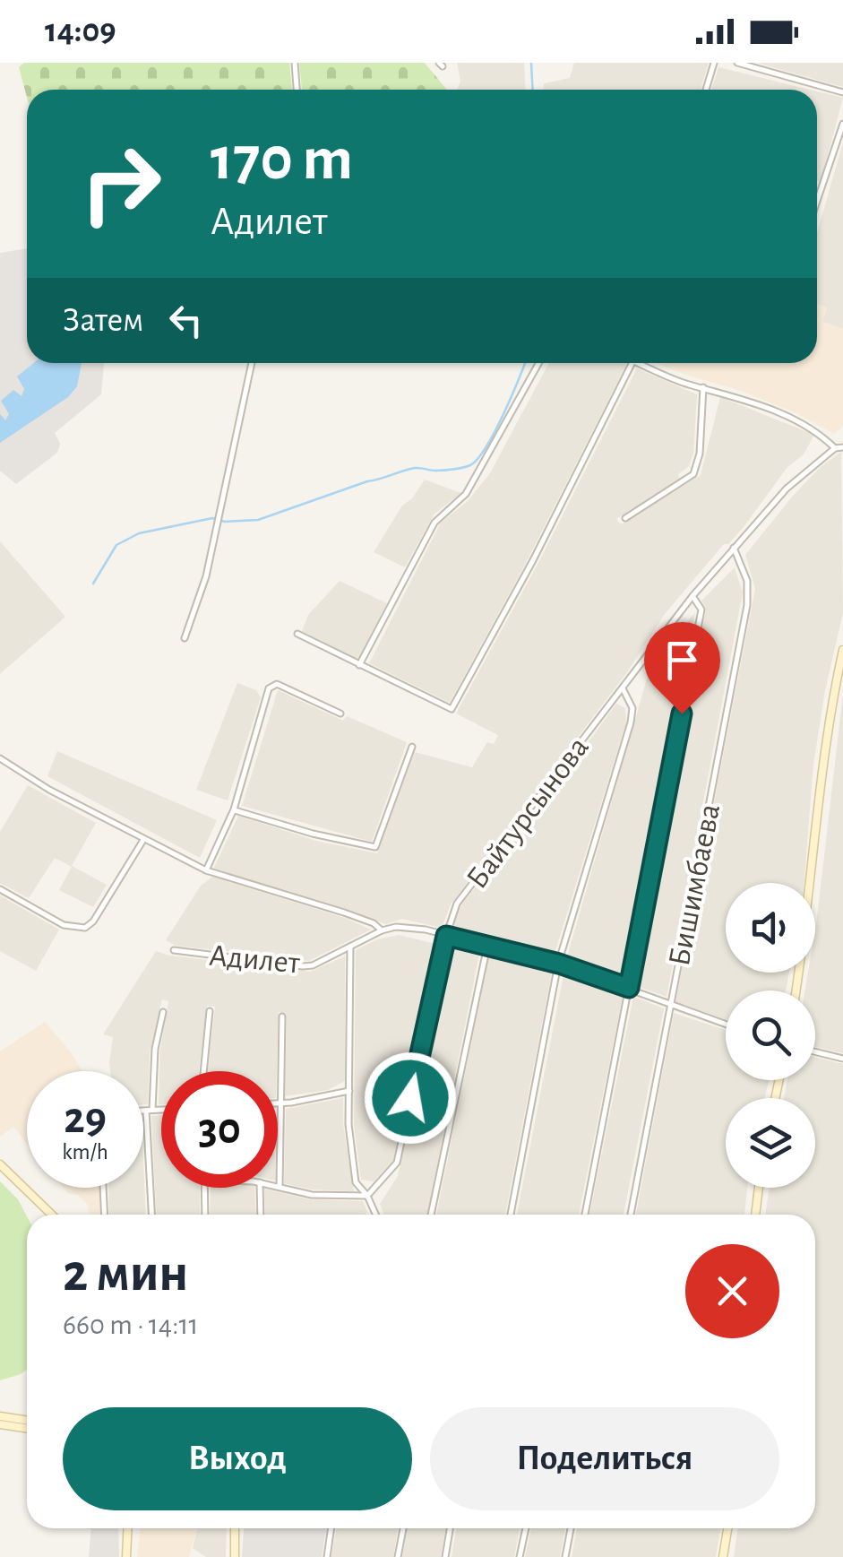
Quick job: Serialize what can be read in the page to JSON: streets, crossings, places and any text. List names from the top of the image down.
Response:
{
  "streets": {
    "street": ["Байтурсынова", "Бишимбаева", "Адилет"]
  },
  "crossings": [
    ["Байтурсынова", "Бишимбаева"],
    ["Байтурсынова", "Адилет"],
    ["Бишимбаева", "Адилет"]
  ],
  "page": {
    "status": "14:09",
    "turn": ["170 m", "Адилет"],
    "then": "Затем",
    "speed": "29 km/h",
    "limit": "30",
    "heading": ["2 мин", "660 m · 14:11"],
    "buttons": ["Выход", "Поделиться"]
  }
}
